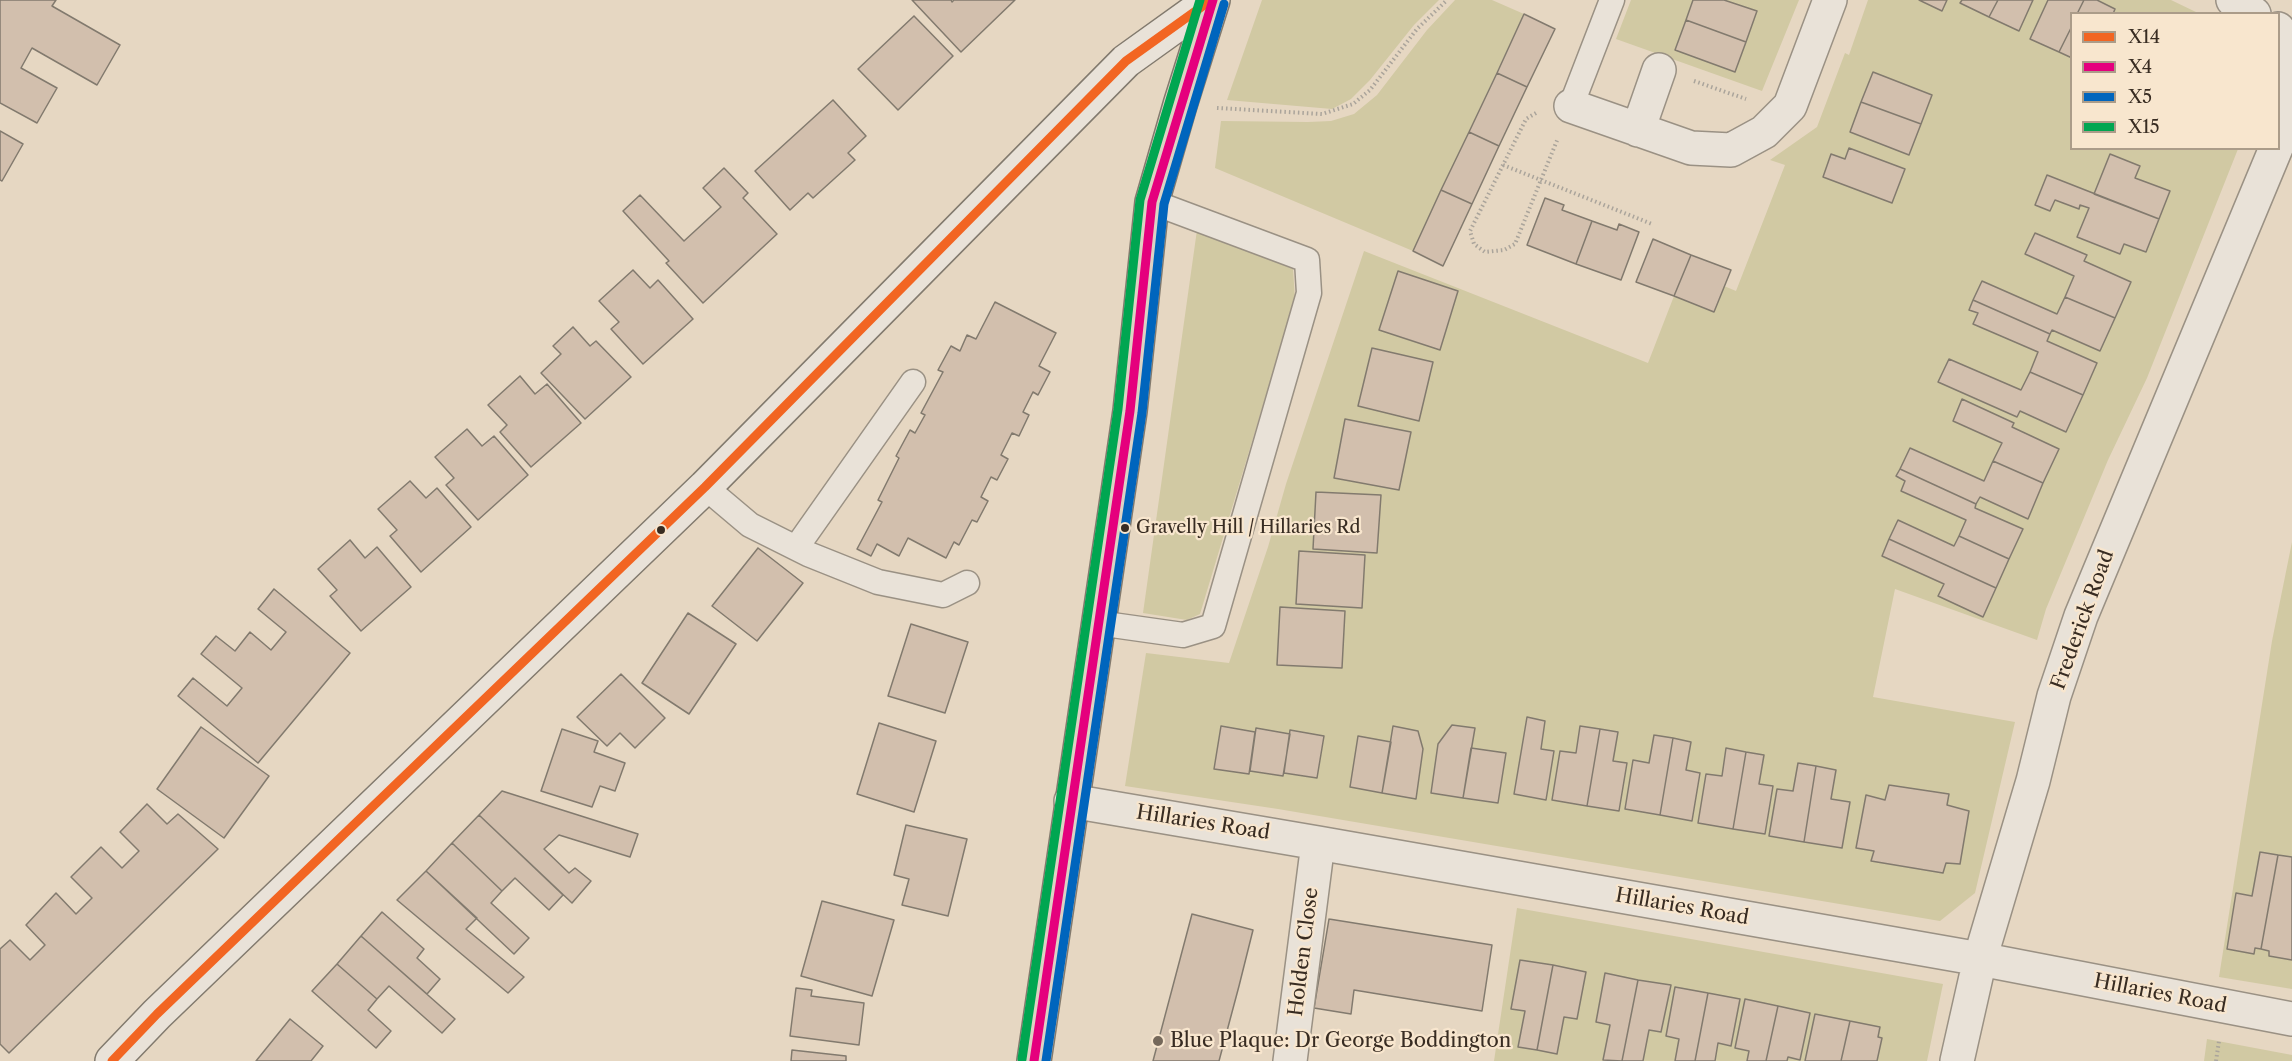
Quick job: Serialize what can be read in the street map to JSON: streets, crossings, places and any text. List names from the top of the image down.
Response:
{
  "streets": {
    "street": ["Frederick Road", "Hillaries Road", "Holden Close"]
  },
  "crossings": [
    ["Frederick Road", "Hillaries Road"],
    ["Hillaries Road", "Holden Close"]
  ],
  "places": ["Gravelly Hill / Hillaries Rd", "Blue Plaque: Dr George Boddington"],
  "lines": [
    "transit line X14",
    "transit line X4",
    "transit line X15",
    "transit line X5"
  ],
  "legend": [
    "X14",
    "X4",
    "X5",
    "X15"
  ]
}
